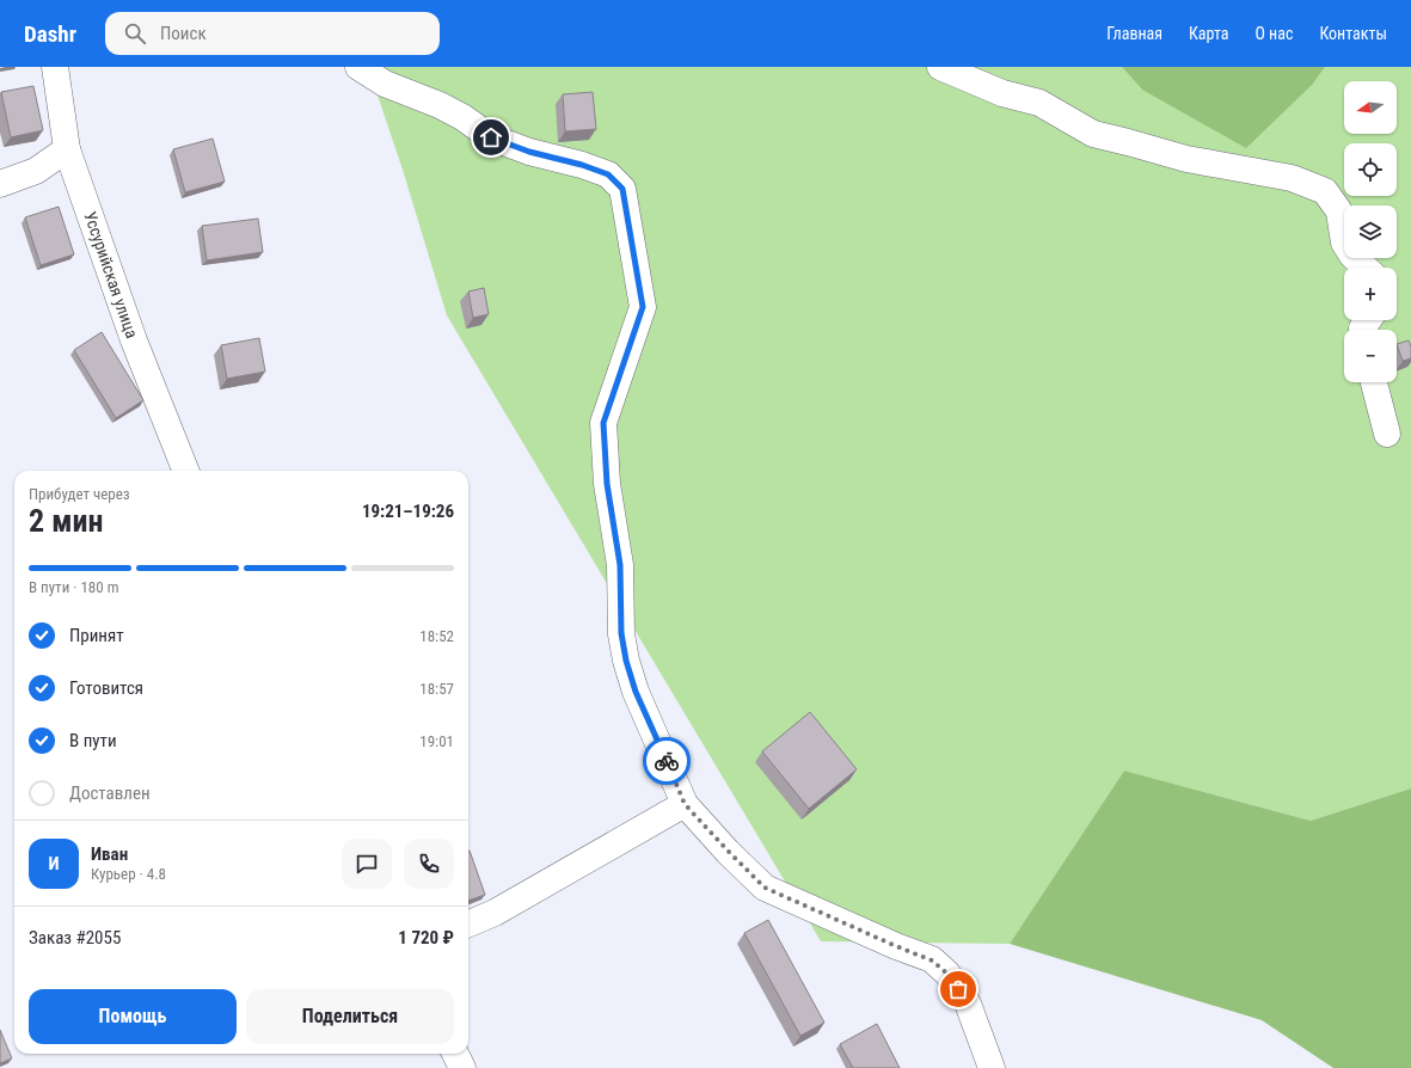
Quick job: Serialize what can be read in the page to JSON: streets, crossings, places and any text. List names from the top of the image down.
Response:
{
  "streets": {
    "street": ["Уссурийская улица"]
  },
  "north": "left",
  "page": {
    "header": "Dashr",
    "search": "Поиск",
    "nav": [
      "Главная",
      "Карта",
      "О нас",
      "Контакты"
    ],
    "map_buttons": ["+", "−"],
    "heading": ["2 мин", "Прибудет через", "19:21–19:26"],
    "panel": [
      "Иван",
      "Курьер · 4.8",
      "Заказ #2055",
      "1 720 ₽"
    ],
    "bar": "В пути · 180 m",
    "list": [
      ["Принят", "18:52"],
      ["Готовится", "18:57"],
      ["В пути", "19:01"],
      "Доставлен"
    ],
    "round": "И",
    "buttons": ["Помощь", "Поделиться"]
  }
}
